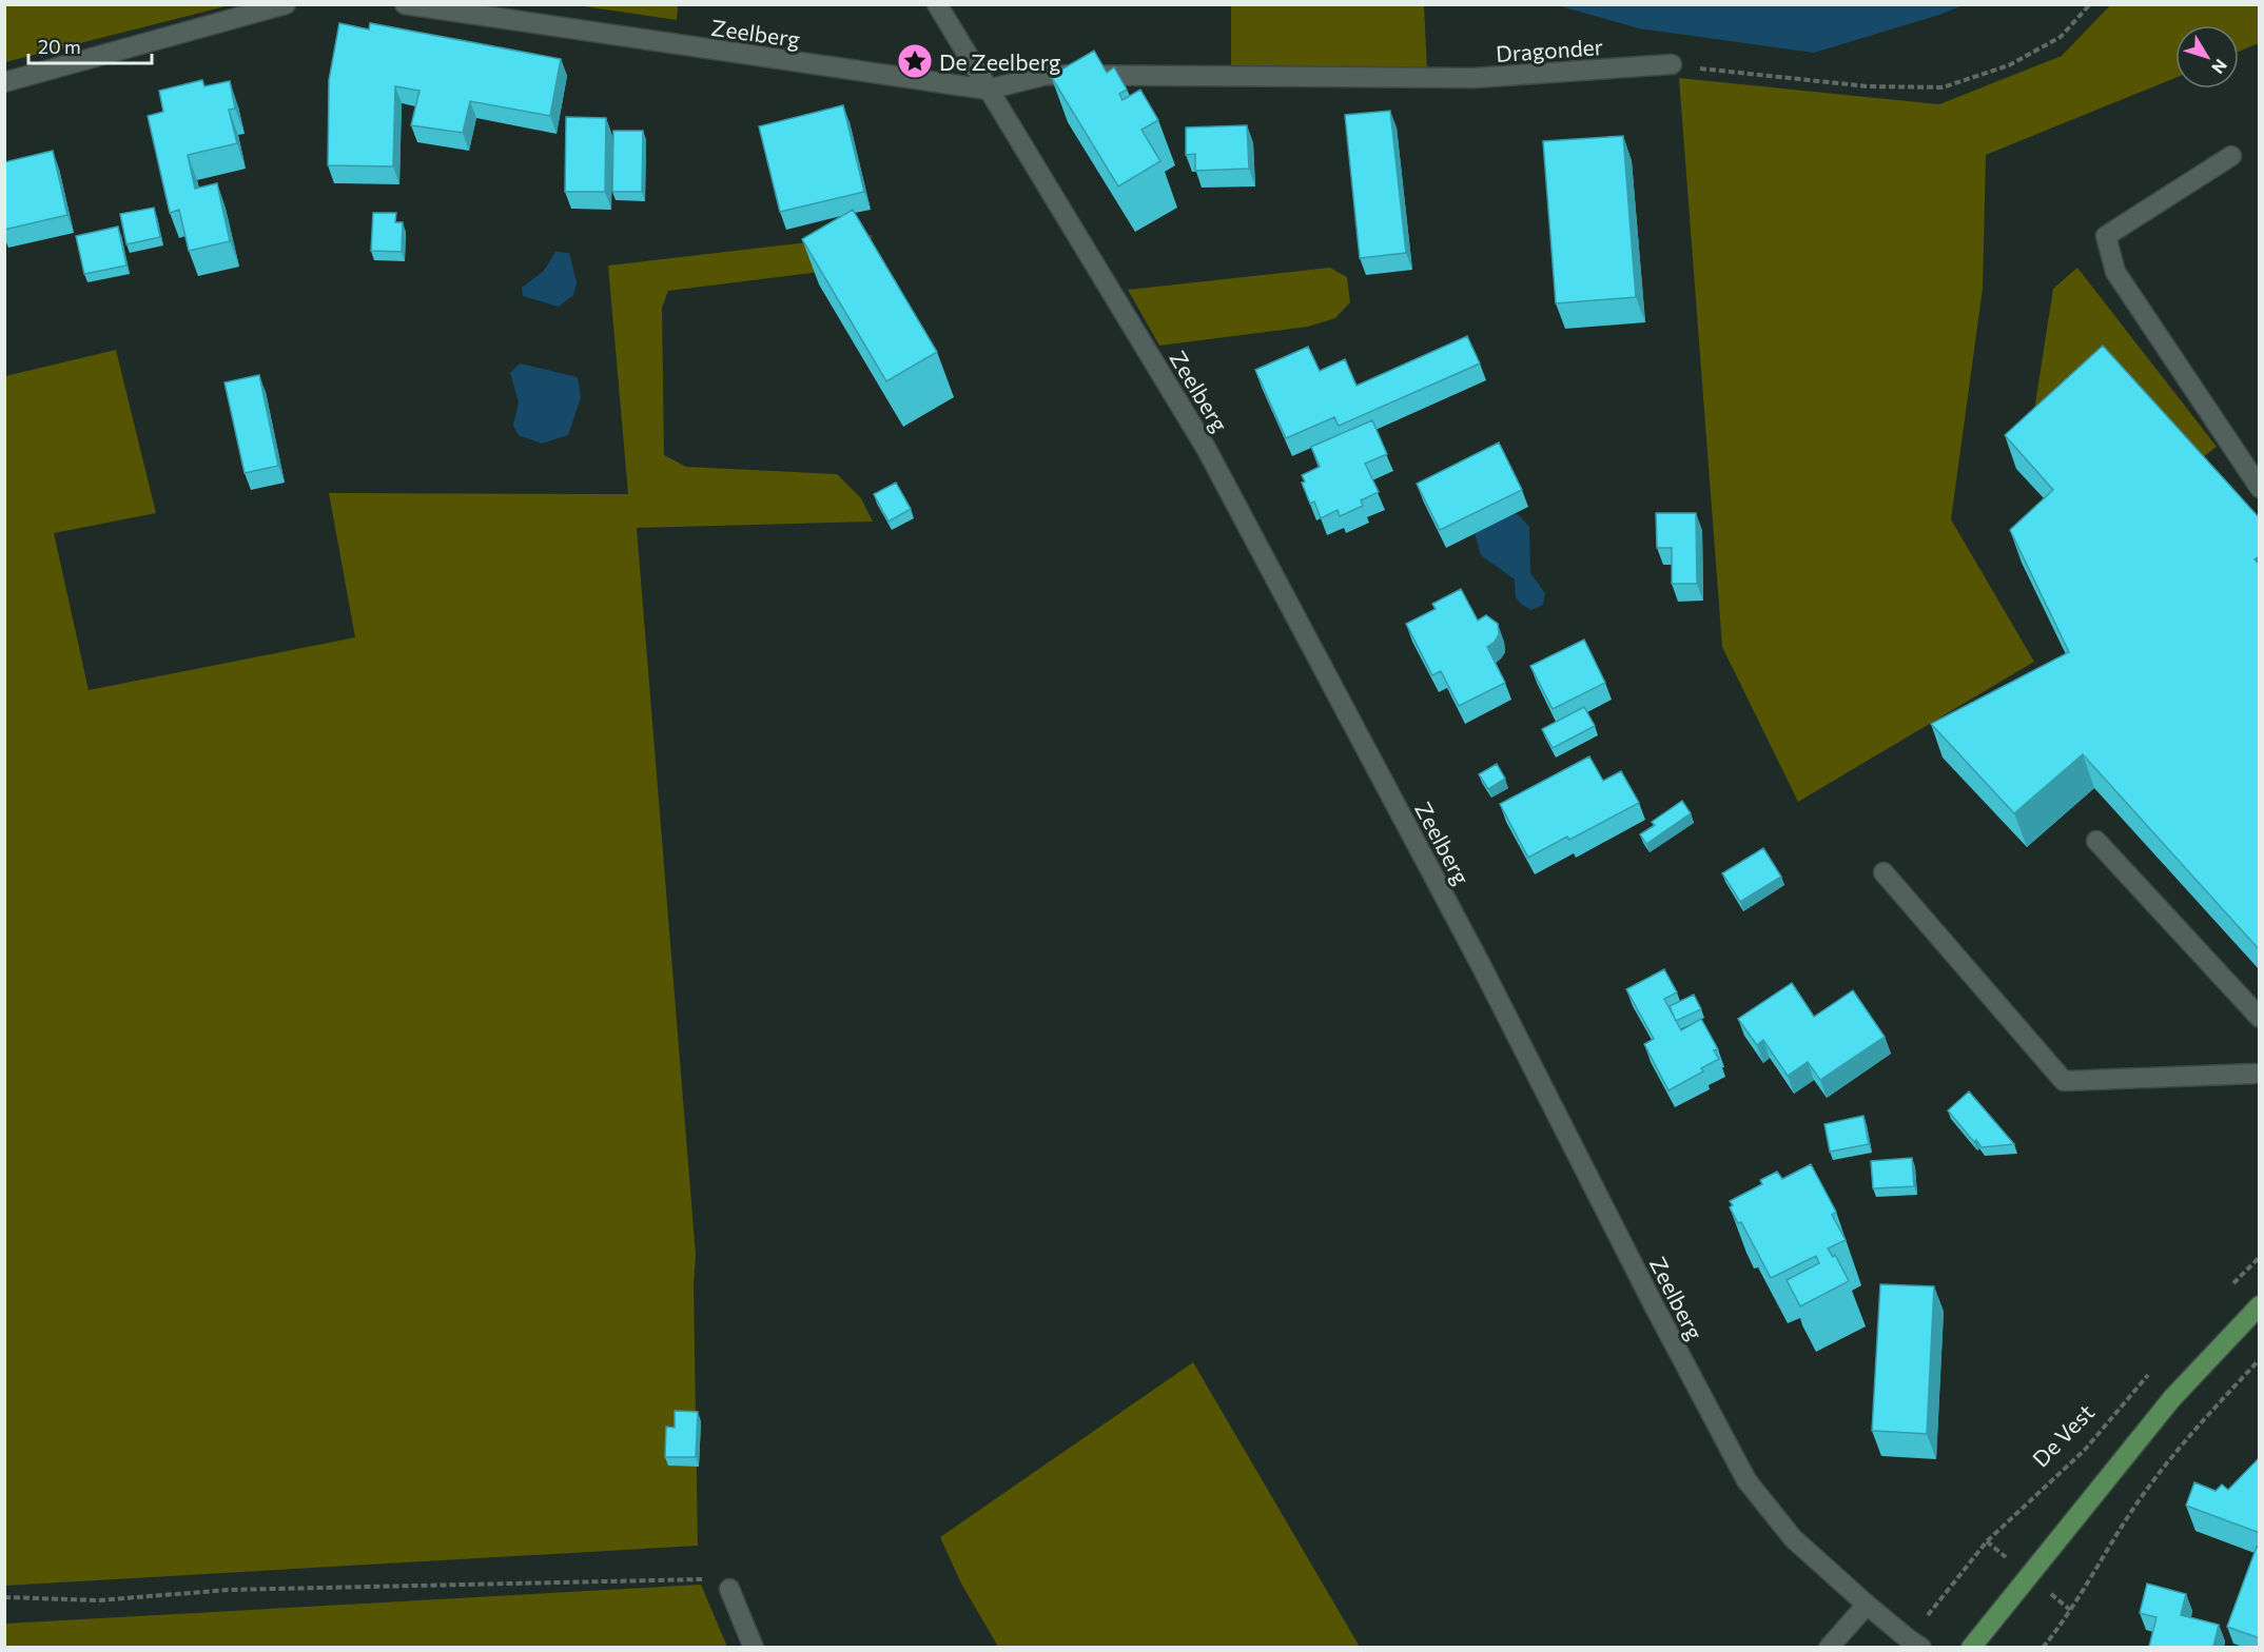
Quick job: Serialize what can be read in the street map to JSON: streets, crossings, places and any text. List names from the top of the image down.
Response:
{
  "streets": {
    "street": ["Zeelberg", "Dragonder"],
    "path": ["De Vest"]
  },
  "crossings": [
    ["Zeelberg", "Dragonder"],
    ["Zeelberg", "De Vest"]
  ],
  "places": {
    "place": ["De Zeelberg"]
  },
  "scale_bar": "20 m",
  "north": "bottom right"
}
